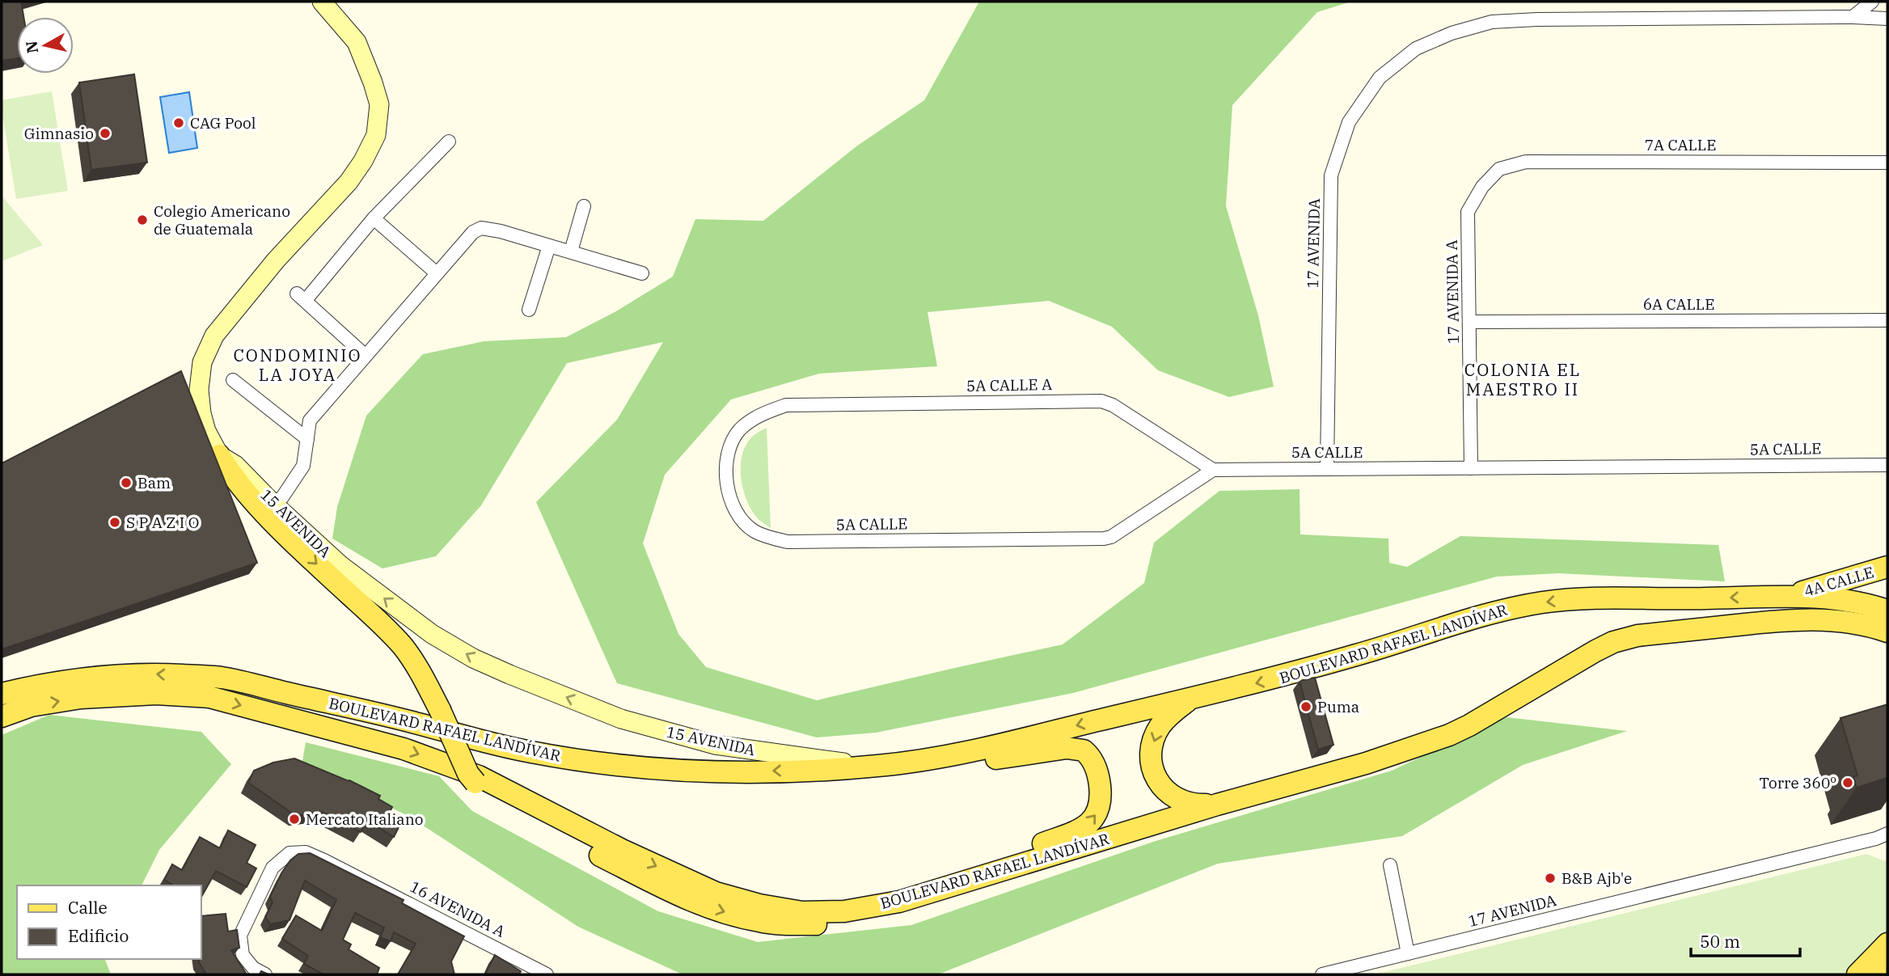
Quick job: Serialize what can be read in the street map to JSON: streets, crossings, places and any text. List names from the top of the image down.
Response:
{
  "streets": {
    "main road": ["4A CALLE", "BOULEVARD RAFAEL LANDÍVAR"],
    "street": [
      "7A CALLE",
      "17 AVENIDA",
      "17 AVENIDA A",
      "6A CALLE",
      "5A CALLE A",
      "5A CALLE",
      "15 AVENIDA",
      "16 AVENIDA A"
    ]
  },
  "crossings": [
    ["7A CALLE", "17 AVENIDA A"],
    ["17 AVENIDA", "5A CALLE"],
    ["17 AVENIDA A", "6A CALLE"],
    ["17 AVENIDA A", "5A CALLE"],
    ["5A CALLE A", "5A CALLE"],
    ["15 AVENIDA", "BOULEVARD RAFAEL LANDÍVAR"],
    ["4A CALLE", "BOULEVARD RAFAEL LANDÍVAR"]
  ],
  "one_way": ["15 AVENIDA"],
  "districts": ["CONDOMINIO LA JOYA", "COLONIA EL MAESTRO II"],
  "places": [
    "CAG Pool",
    "Gimnasio",
    "Colegio Americano de Guatemala",
    "Bam",
    "S P A Z I O",
    "Puma",
    "Torre 360º",
    "Mercato Italiano",
    "B&B Ajb'e"
  ],
  "legend": ["Calle", "Edificio"],
  "scale_bar": "50 m",
  "north": "left"
}
